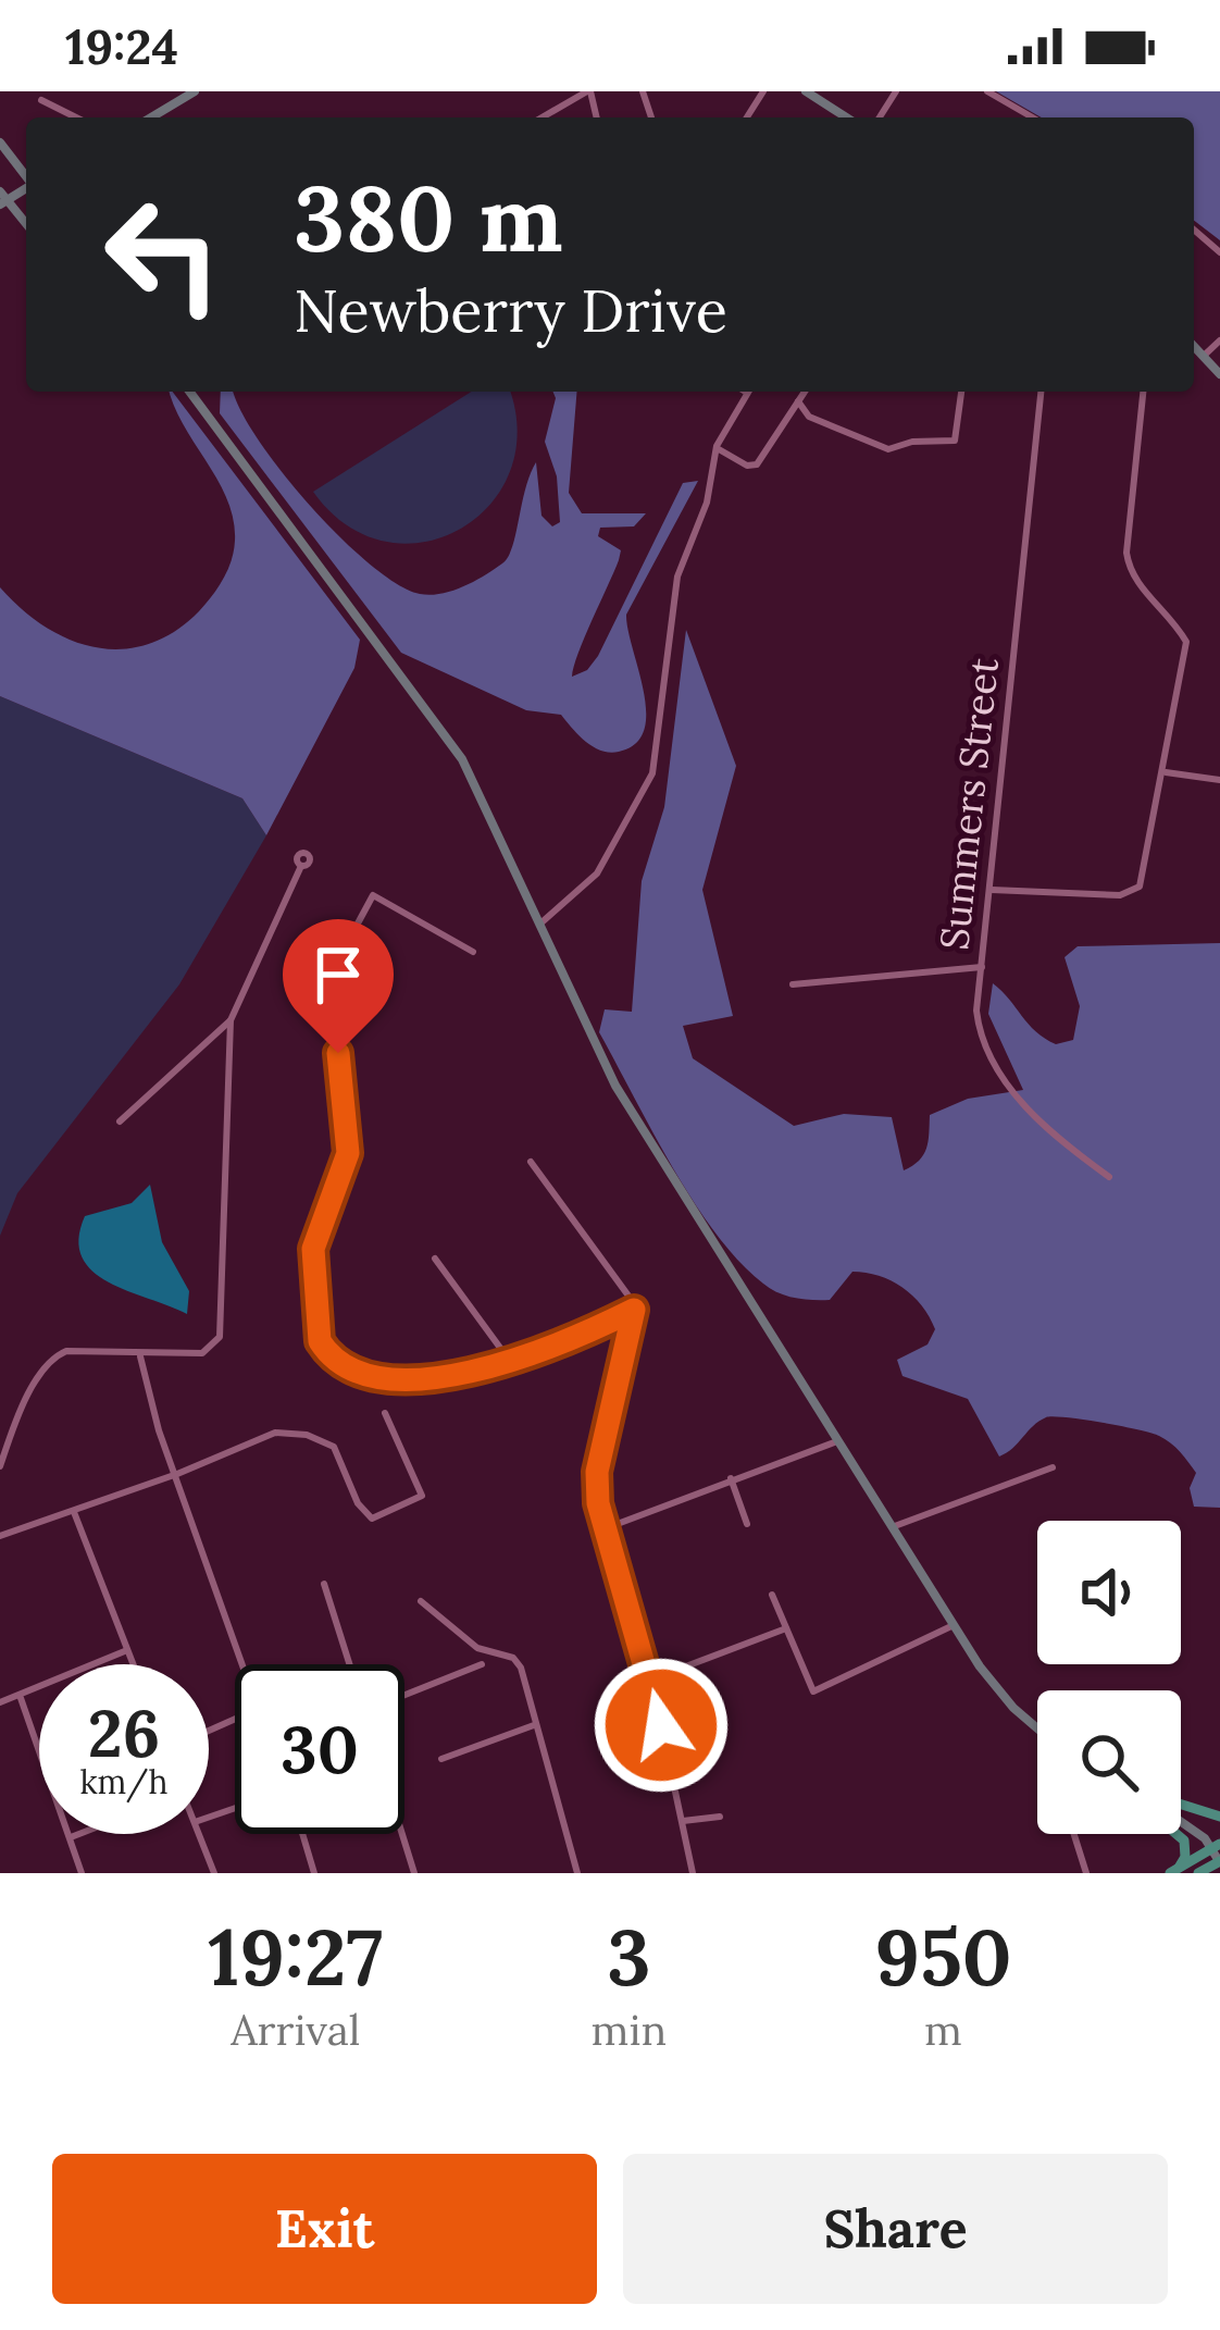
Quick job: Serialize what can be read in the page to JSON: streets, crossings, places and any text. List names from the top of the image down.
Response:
{
  "streets": {
    "street": ["Summers Street"]
  },
  "page": {
    "status": "19:24",
    "turn": ["380 m", "Newberry Drive"],
    "speed": "26 km/h",
    "limit": "30",
    "eta": [
      "19:27",
      "Arrival",
      "3",
      "min",
      "950",
      "m"
    ],
    "buttons": ["Exit", "Share"]
  }
}
